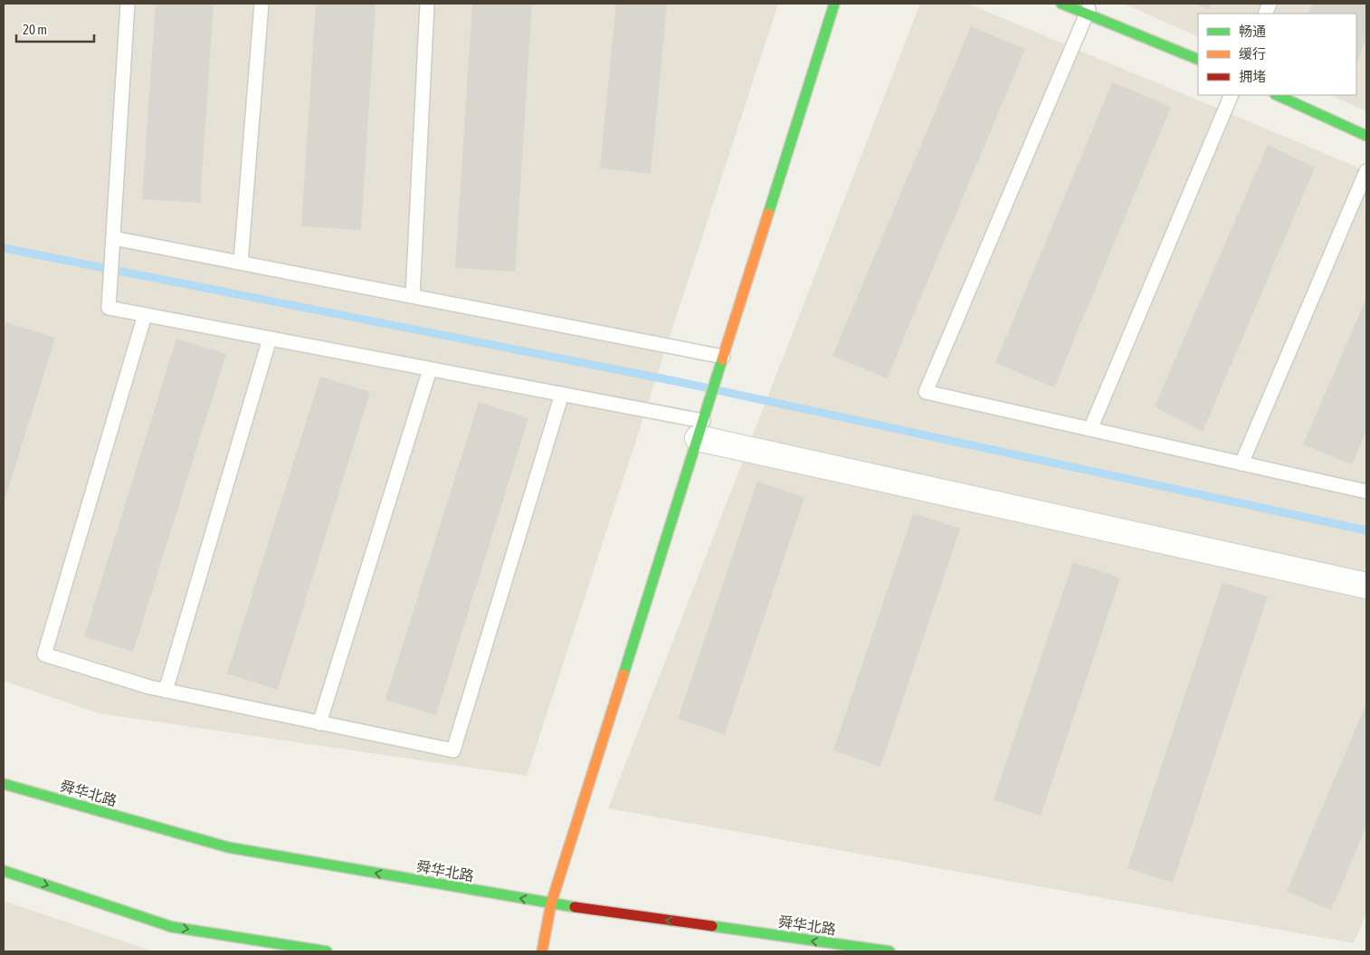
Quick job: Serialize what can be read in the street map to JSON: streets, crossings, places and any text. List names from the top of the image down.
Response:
{
  "streets": {
    "street": ["舜华北路"]
  },
  "legend": ["畅通", "缓行", "拥堵"],
  "scale_bar": "20 m"
}
